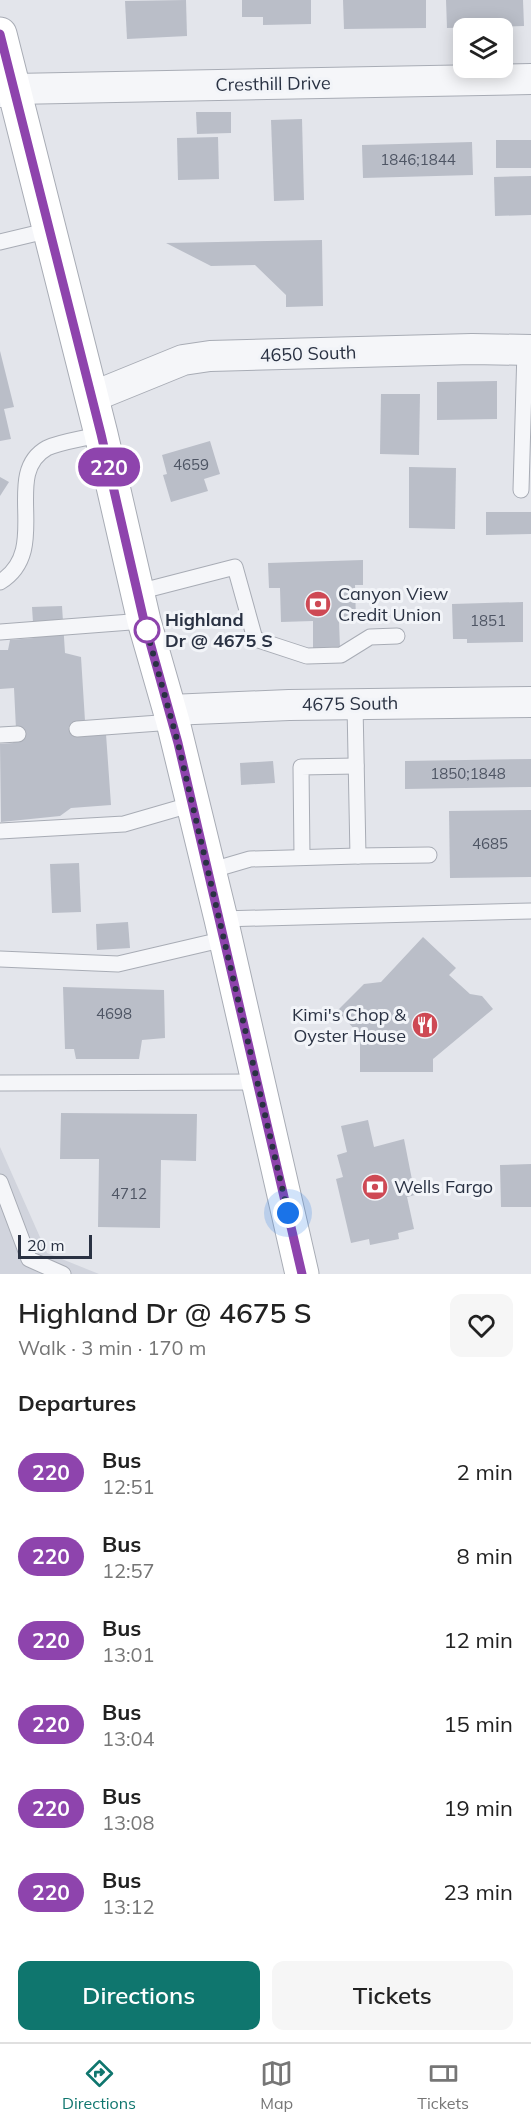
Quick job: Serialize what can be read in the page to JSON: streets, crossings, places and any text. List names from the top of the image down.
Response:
{
  "streets": {
    "street": ["Cresthill Drive", "4650 South", "4675 South"]
  },
  "places": {
    "bank": ["Canyon View Credit Union", "Wells Fargo"],
    "other": ["Highland Dr @ 4675 S"],
    "restaurant": ["Kimi's Chop & Oyster House"]
  },
  "lines": ["bus line 220"],
  "house_numbers": [
    "1846;1844",
    "4659",
    "1851",
    "1850;1848",
    "4685",
    "4698",
    "4712"
  ],
  "scale_bar": "20 m",
  "page": {
    "on_map": "220",
    "scale": "20 m",
    "heading": [
      ["Highland Dr @ 4675 S", "Walk · 3 min · 170 m"],
      "Departures"
    ],
    "list": [
      {
        "mark": "220",
        "name": "Bus",
        "note": "12:51",
        "value": "2 min"
      },
      {
        "mark": "220",
        "name": "Bus",
        "note": "12:57",
        "value": "8 min"
      },
      {
        "mark": "220",
        "name": "Bus",
        "note": "13:01",
        "value": "12 min"
      },
      {
        "mark": "220",
        "name": "Bus",
        "note": "13:04",
        "value": "15 min"
      },
      {
        "mark": "220",
        "name": "Bus",
        "note": "13:08",
        "value": "19 min"
      },
      {
        "mark": "220",
        "name": "Bus",
        "note": "13:12",
        "value": "23 min"
      }
    ],
    "buttons": ["Directions", "Tickets"],
    "tabs": ["Directions", "Map", "Tickets"]
  }
}
